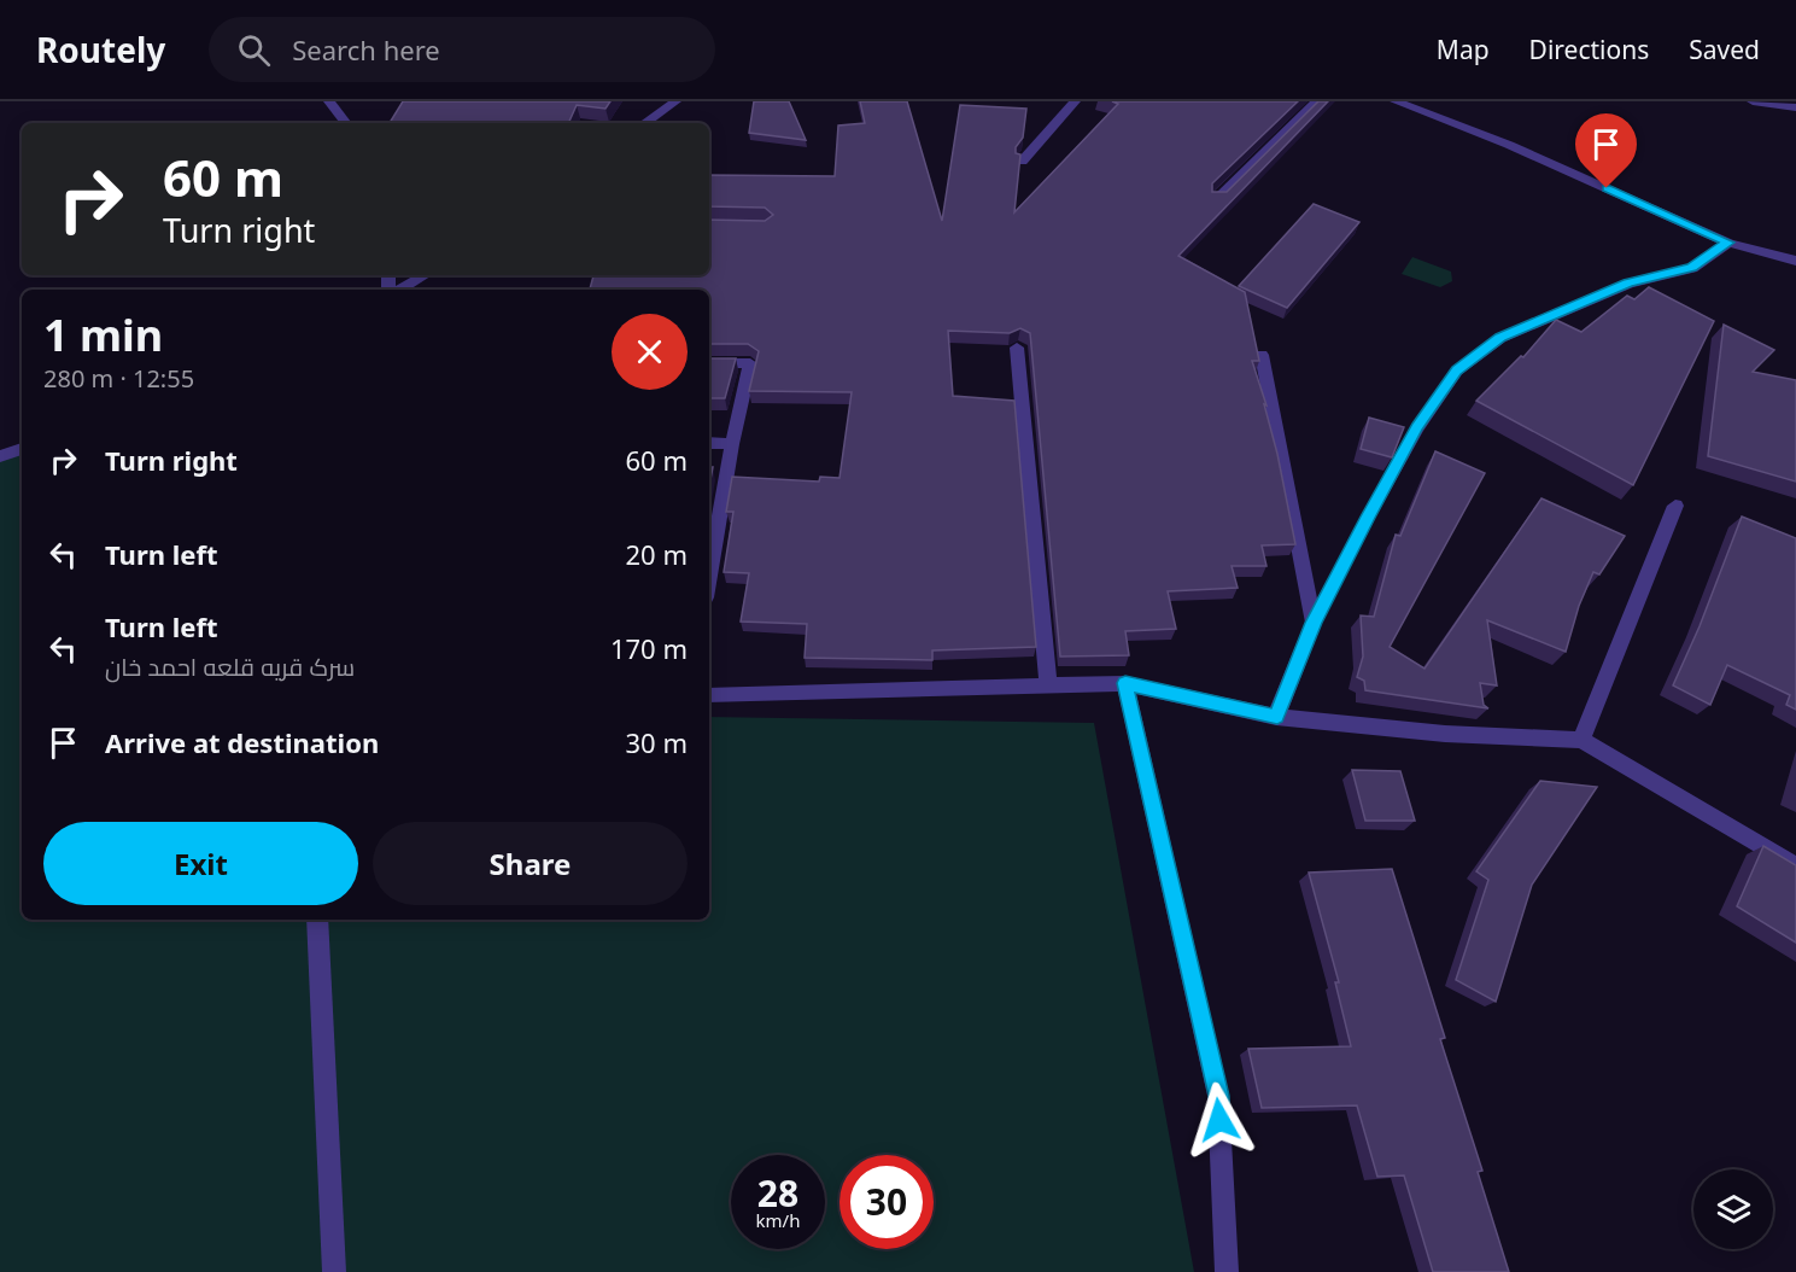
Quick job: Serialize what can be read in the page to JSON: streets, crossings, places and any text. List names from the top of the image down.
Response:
{
  "page": {
    "header": "Routely",
    "search": "Search here",
    "nav": ["Map", "Directions", "Saved"],
    "turn": ["60 m", "Turn right"],
    "heading": ["1 min", "280 m · 12:55"],
    "list": [
      {
        "name": "Turn right",
        "value": "60 m"
      },
      {
        "name": "Turn left",
        "value": "20 m"
      },
      {
        "name": "Turn left",
        "note": "سرک قریه قلعه احمد خان",
        "value": "170 m"
      },
      {
        "name": "Arrive at destination",
        "value": "30 m"
      }
    ],
    "buttons": ["Exit", "Share"],
    "speed": "28 km/h",
    "limit": "30"
  }
}
